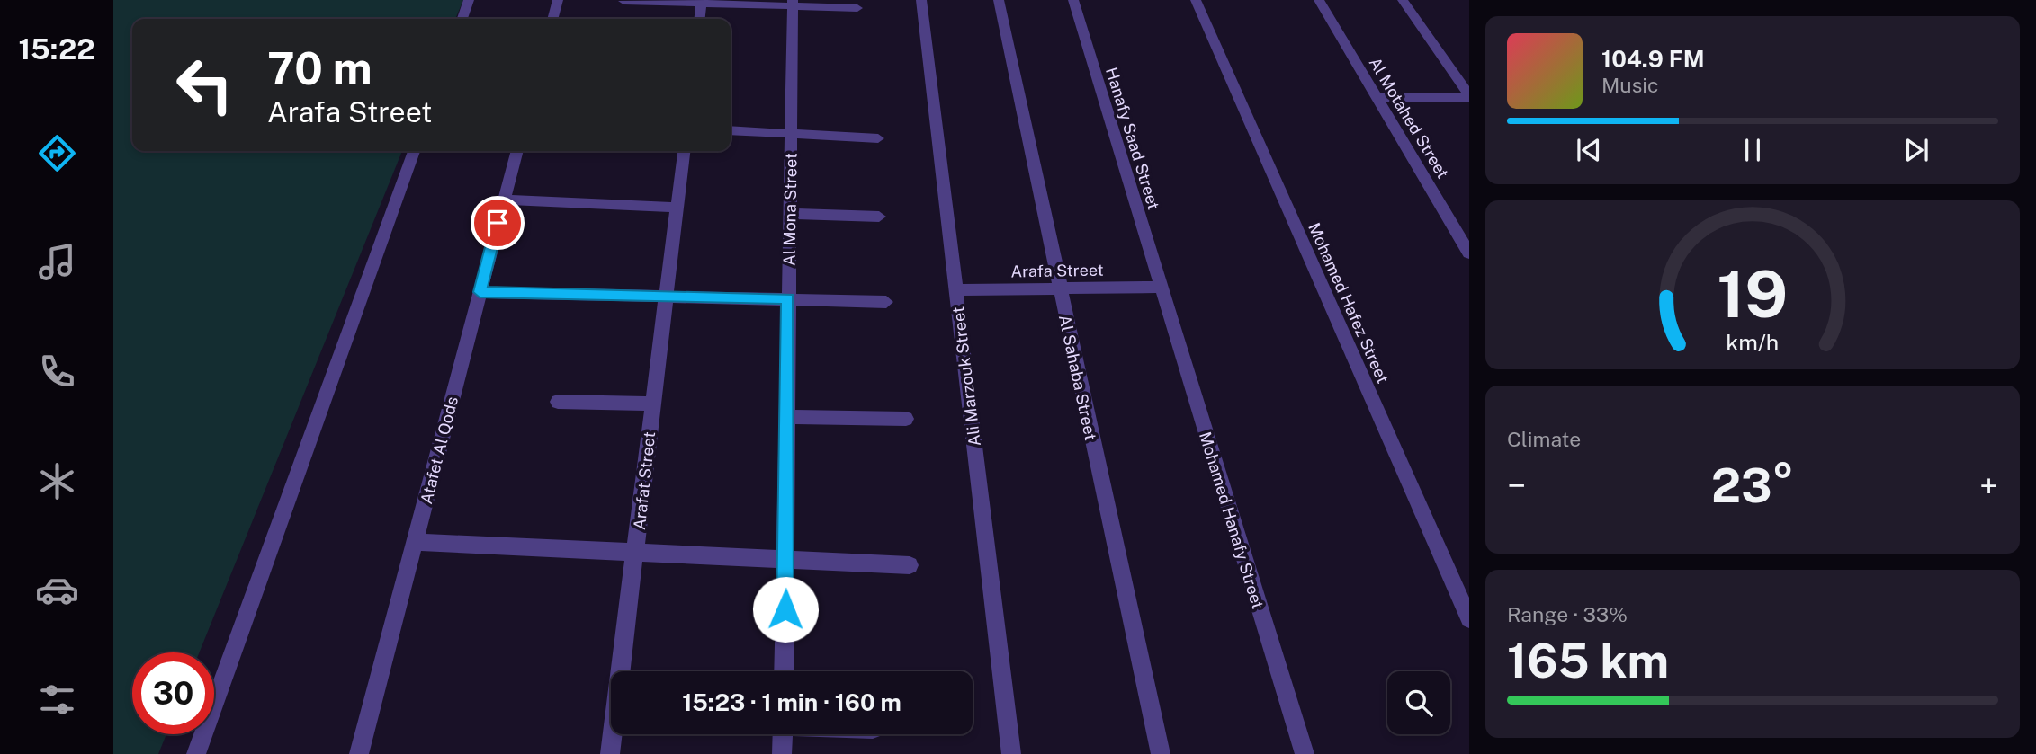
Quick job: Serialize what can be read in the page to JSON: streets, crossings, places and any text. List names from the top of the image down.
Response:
{
  "streets": {
    "street": [
      "Al Motahed Street",
      "Hanafy Saad Street",
      "Al Mona Street",
      "Arafa Street",
      "Mohamed Hafez Street",
      "Ali Marzouk Street",
      "Al Sahaba Street",
      "Atafet Al Qods",
      "Arafat Street",
      "Mohamed Hanafy Street"
    ]
  },
  "crossings": [
    ["Hanafy Saad Street", "Arafa Street"],
    ["Hanafy Saad Street", "Mohamed Hanafy Street"],
    ["Arafa Street", "Ali Marzouk Street"],
    ["Arafa Street", "Al Sahaba Street"],
    ["Arafa Street", "Mohamed Hanafy Street"]
  ],
  "page": {
    "tabs": "15:22",
    "turn": ["70 m", "Arafa Street"],
    "song": ["104.9 FM", "Music"],
    "tile": [
      "Climate",
      ["Range · 33%", "165 km"]
    ],
    "heat": ["−", "23°", "+"],
    "limit": "30",
    "trip": "15:23 · 1 min · 160 m",
    "gauge": ["19", "km/h"]
  }
}
